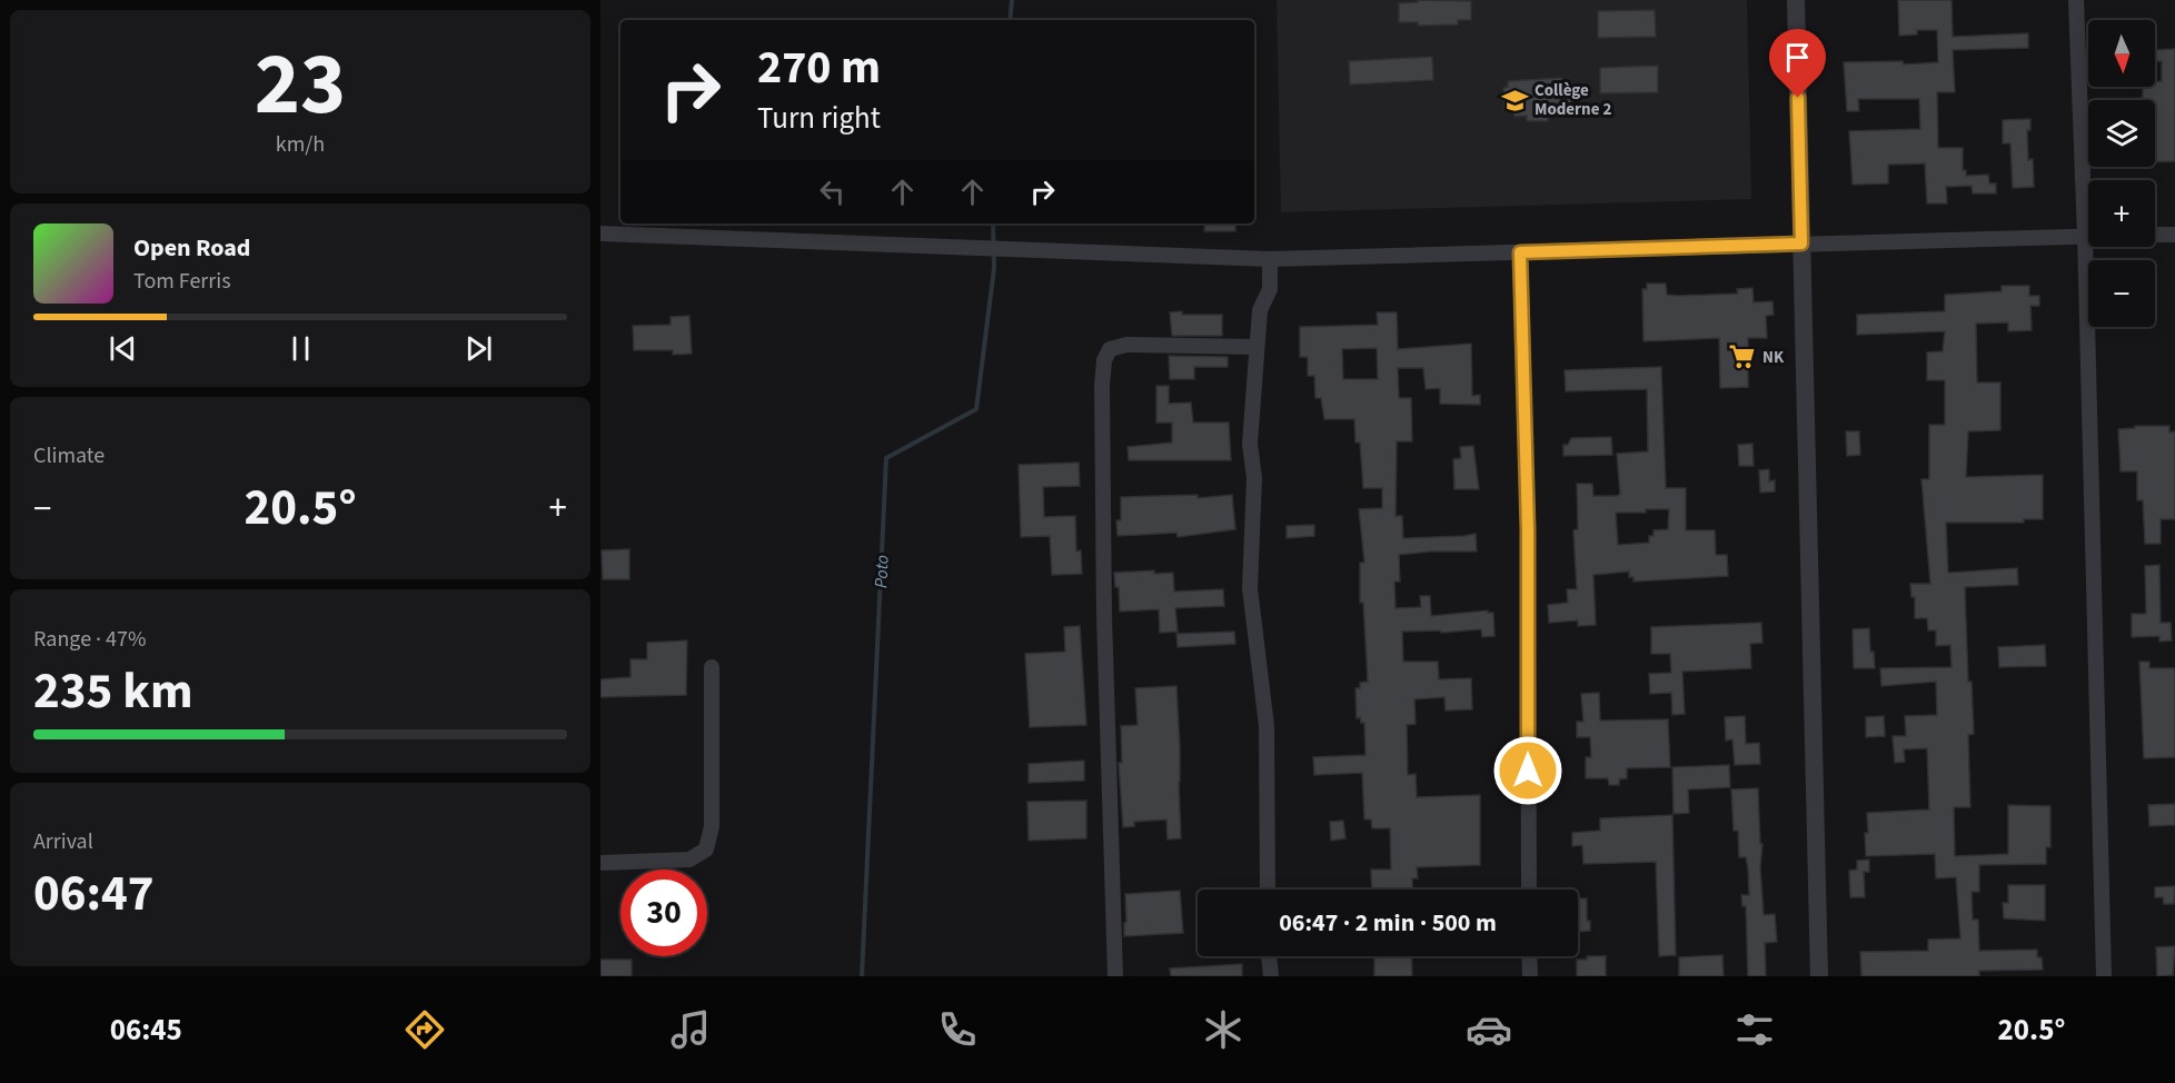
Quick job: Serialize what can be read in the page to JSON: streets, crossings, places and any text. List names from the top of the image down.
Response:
{
  "water": ["Poto"],
  "places": {
    "school or university": ["Collège Moderne 2"],
    "supermarket": ["NK"]
  },
  "north": "bottom",
  "page": {
    "tile": [
      ["23", "km/h"],
      "Climate",
      ["Range · 47%", "235 km"],
      ["Arrival", "06:47"]
    ],
    "map_buttons": ["+", "−"],
    "turn": ["270 m", "Turn right"],
    "song": ["Open Road", "Tom Ferris"],
    "heat": ["−", "20.5°", "+"],
    "limit": "30",
    "trip": "06:47 · 2 min · 500 m",
    "tabs": ["06:45", "20.5°"]
  }
}
